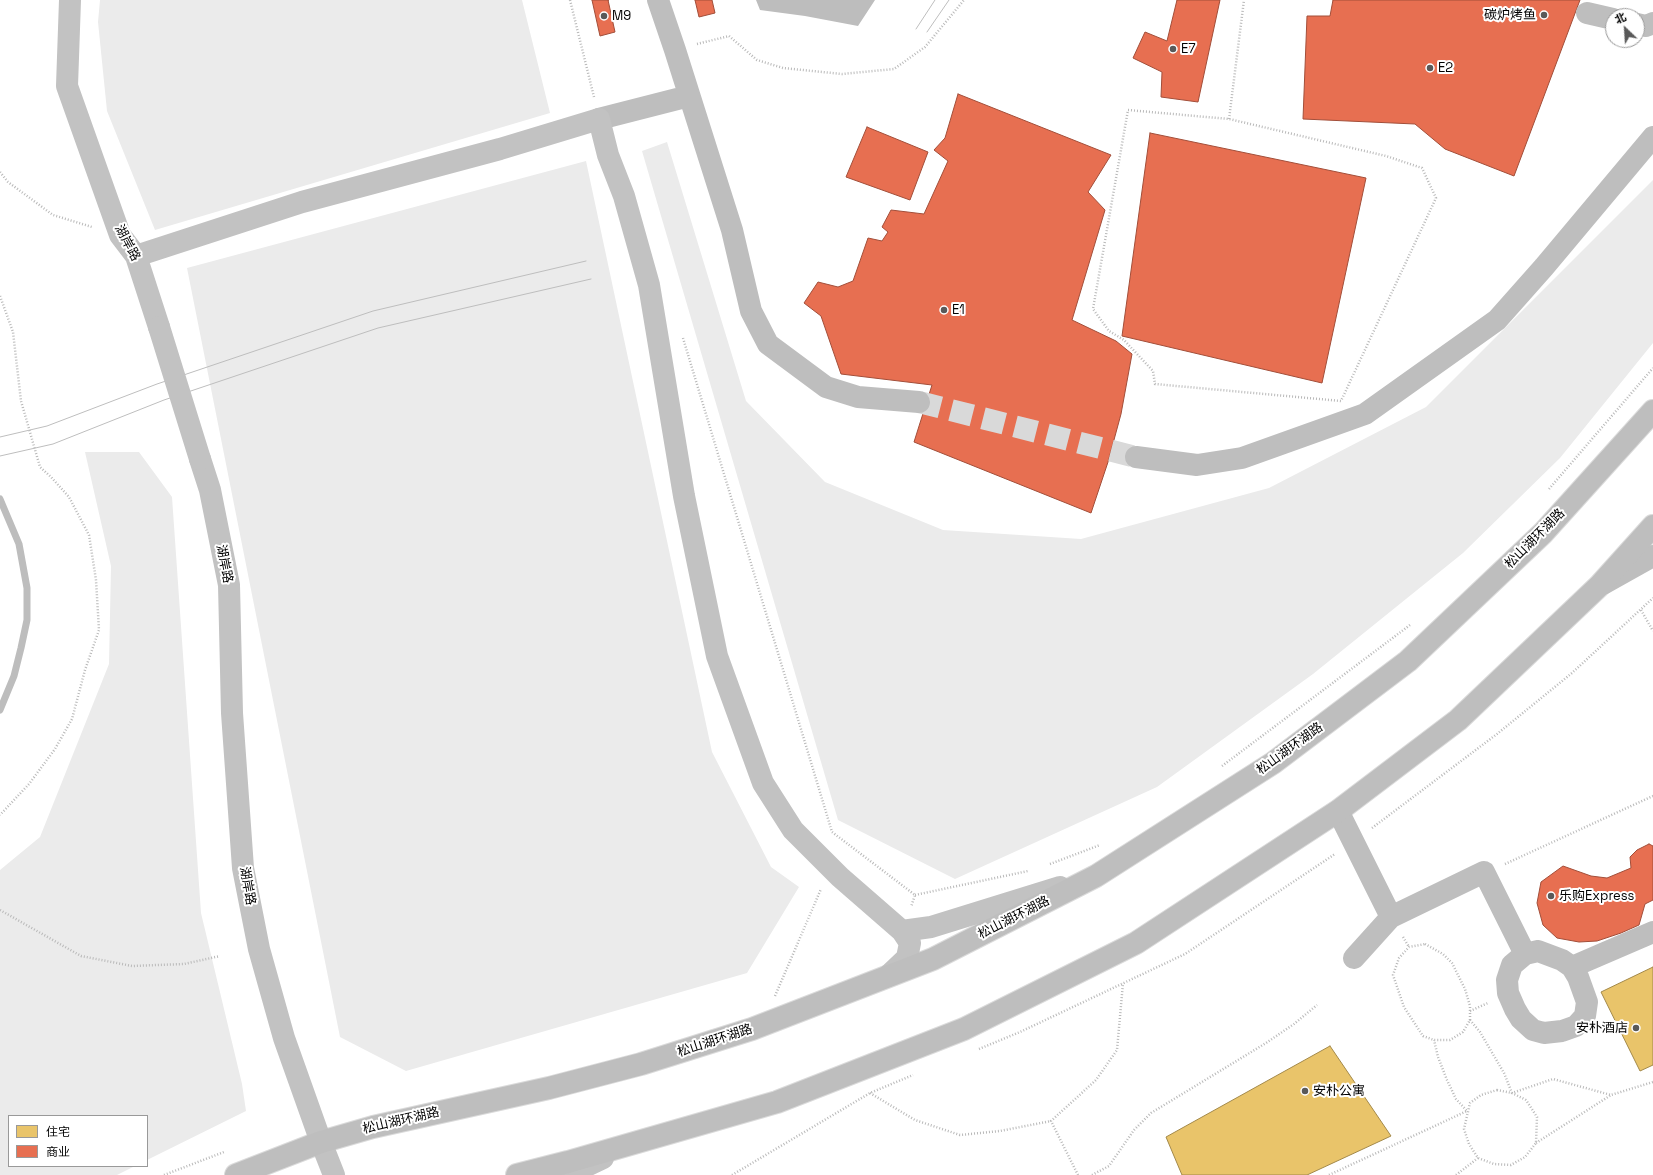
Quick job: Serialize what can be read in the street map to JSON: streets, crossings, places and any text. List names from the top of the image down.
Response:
{
  "streets": {
    "main road": ["松山湖环湖路"],
    "street": ["湖岸路"]
  },
  "crossings": [
    ["湖岸路", "松山湖环湖路"]
  ],
  "places": [
    "碳炉烤鱼",
    "M9",
    "E7",
    "E2",
    "E1",
    "乐购Express",
    "安朴酒店",
    "安朴公寓"
  ],
  "legend": ["住宅", "商业"],
  "north": "top left"
}
